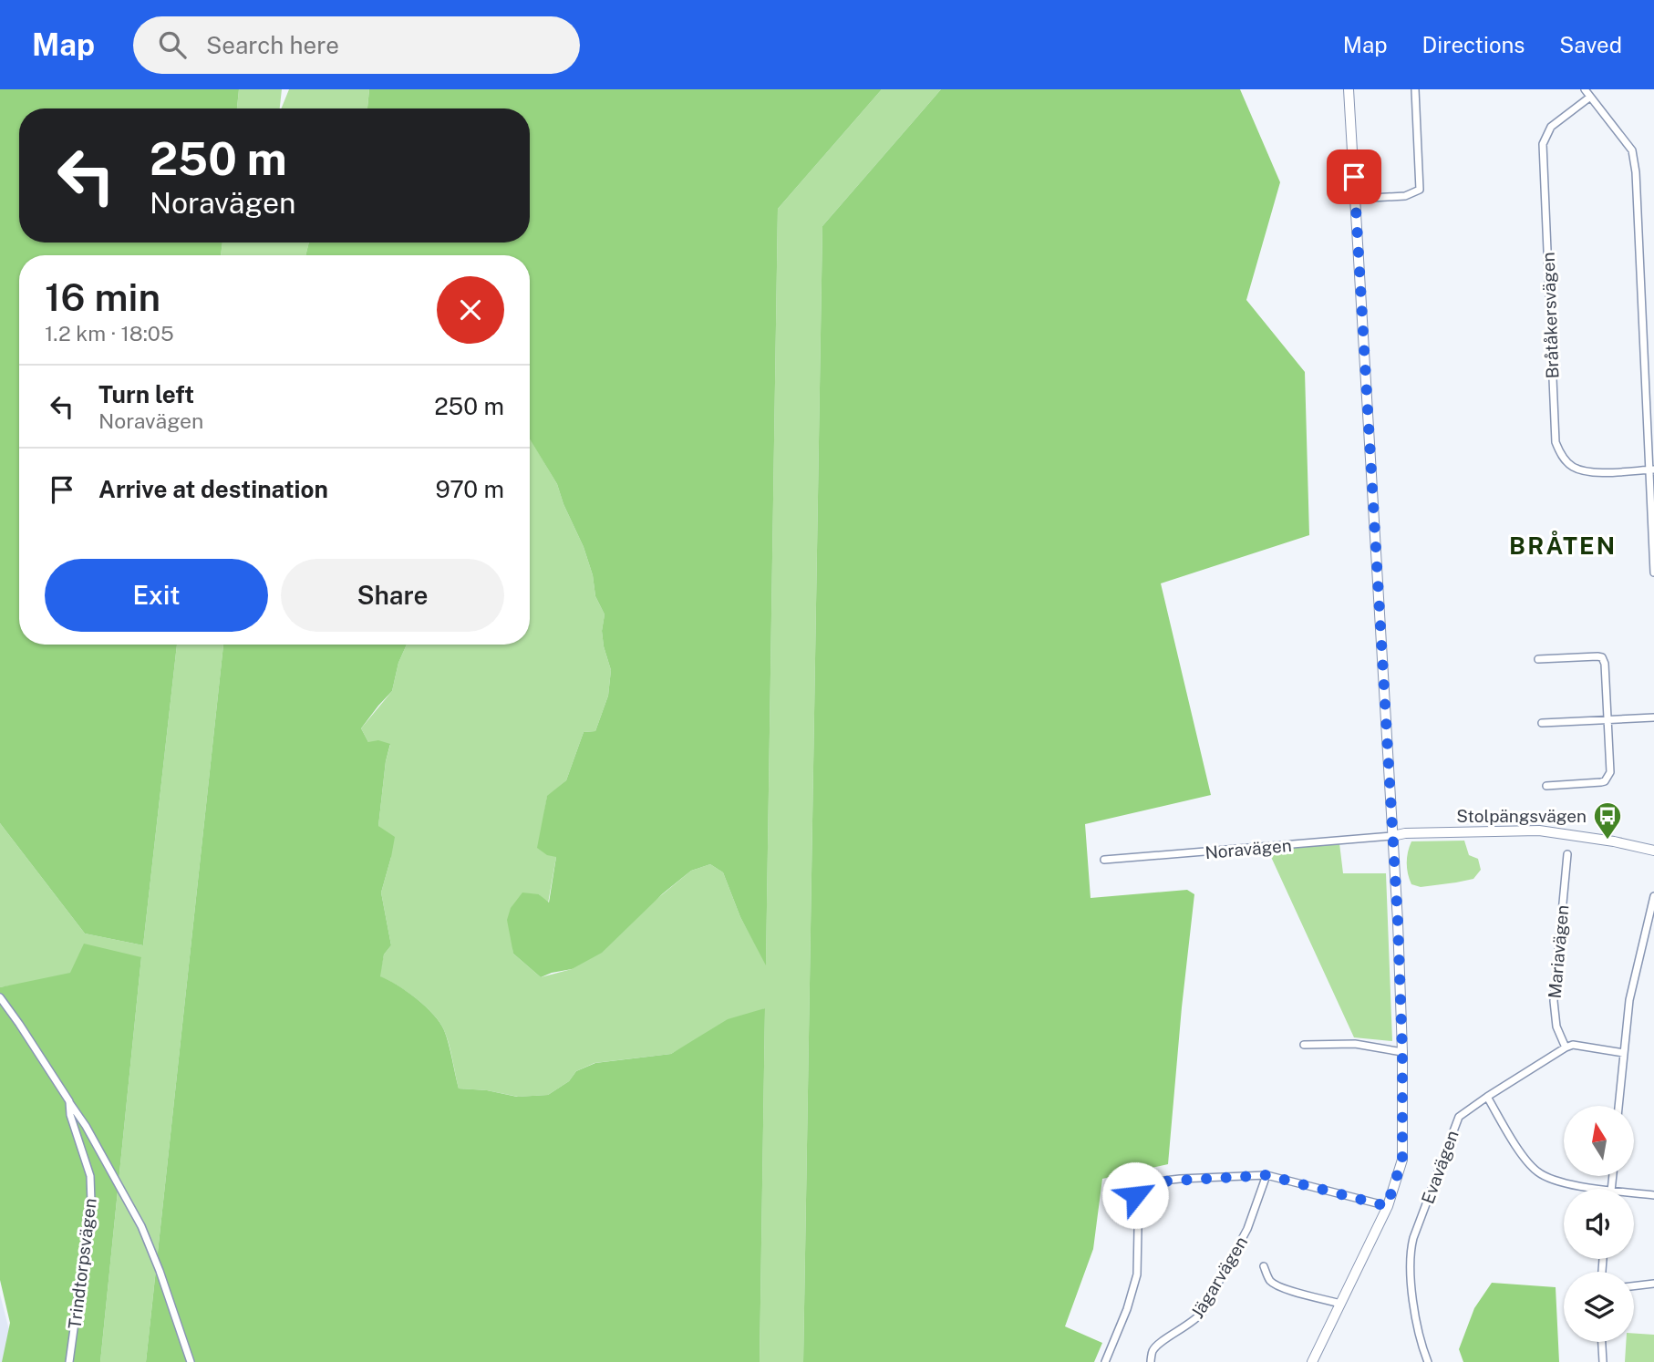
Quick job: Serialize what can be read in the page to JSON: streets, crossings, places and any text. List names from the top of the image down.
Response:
{
  "streets": {
    "street": [
      "Bråtåkersvägen",
      "Noravägen",
      "Mariavägen",
      "Evavägen",
      "Trindtorpsvägen",
      "Jägarvägen"
    ]
  },
  "crossings": [
    ["Mariavägen", "Evavägen"]
  ],
  "districts": ["BRÅTEN"],
  "places": {
    "bus stop": ["Stolpängsvägen"]
  },
  "north": "top",
  "page": {
    "header": "Map",
    "search": "Search here",
    "nav": ["Map", "Directions", "Saved"],
    "turn": ["250 m", "Noravägen"],
    "heading": ["16 min", "1.2 km · 18:05"],
    "list": [
      {
        "name": "Turn left",
        "note": "Noravägen",
        "value": "250 m"
      },
      {
        "name": "Arrive at destination",
        "value": "970 m"
      }
    ],
    "buttons": ["Exit", "Share"]
  }
}
